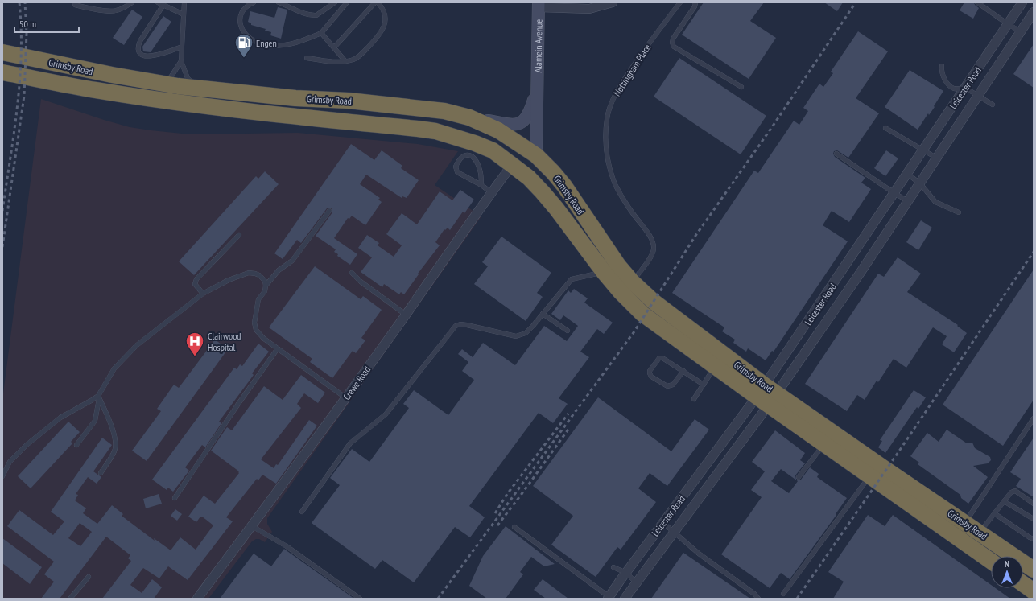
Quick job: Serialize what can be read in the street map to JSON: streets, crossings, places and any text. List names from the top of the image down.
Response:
{
  "streets": {
    "highway": ["Grimsby Road"],
    "street": ["Alamein Avenue", "Leicester Road", "Crewe Road"],
    "lane": ["Nottingham Place"]
  },
  "crossings": [
    ["Alamein Avenue", "Grimsby Road"],
    ["Grimsby Road", "Nottingham Place"],
    ["Grimsby Road", "Leicester Road"],
    ["Grimsby Road", "Crewe Road"]
  ],
  "places": {
    "fuel station": ["Engen"],
    "hospital": ["Clairwood Hospital"]
  },
  "scale_bar": "50 m",
  "north": "top"
}
